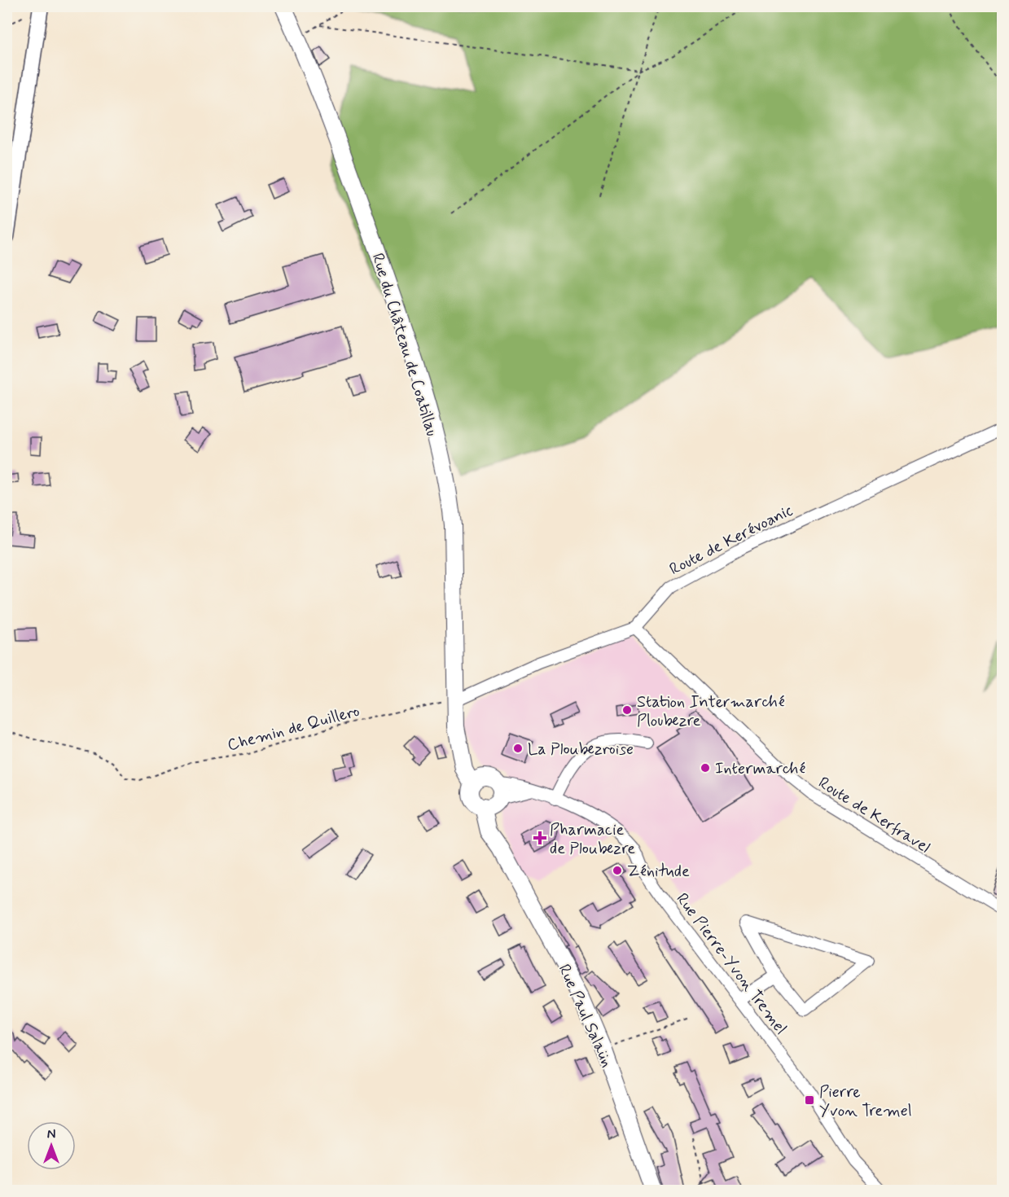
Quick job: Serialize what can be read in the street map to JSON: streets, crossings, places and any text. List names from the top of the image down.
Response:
{
  "streets": {
    "main road": ["Rue du Château de Coatillau", "Rue Paul Salaün"],
    "street": ["Route de Kerévoanic", "Route de Kerfravel", "Rue Pierre-Yvon Tremel"],
    "path": ["Chemin de Quillero"]
  },
  "crossings": [
    ["Rue du Château de Coatillau", "Route de Kerévoanic"],
    ["Rue du Château de Coatillau", "Chemin de Quillero"],
    ["Route de Kerévoanic", "Chemin de Quillero"],
    ["Route de Kerévoanic", "Route de Kerfravel"],
    ["Rue Pierre-Yvon Tremel", "Rue Paul Salaün"]
  ],
  "places": {
    "other": [
      "Station Intermarché Ploubezre",
      "La Ploubezroise",
      "Intermarché",
      "Zénitude"
    ],
    "health": ["Pharmacie de Ploubezre"],
    "transit": ["Pierre Yvon Tremel"]
  },
  "north": "top"
}
